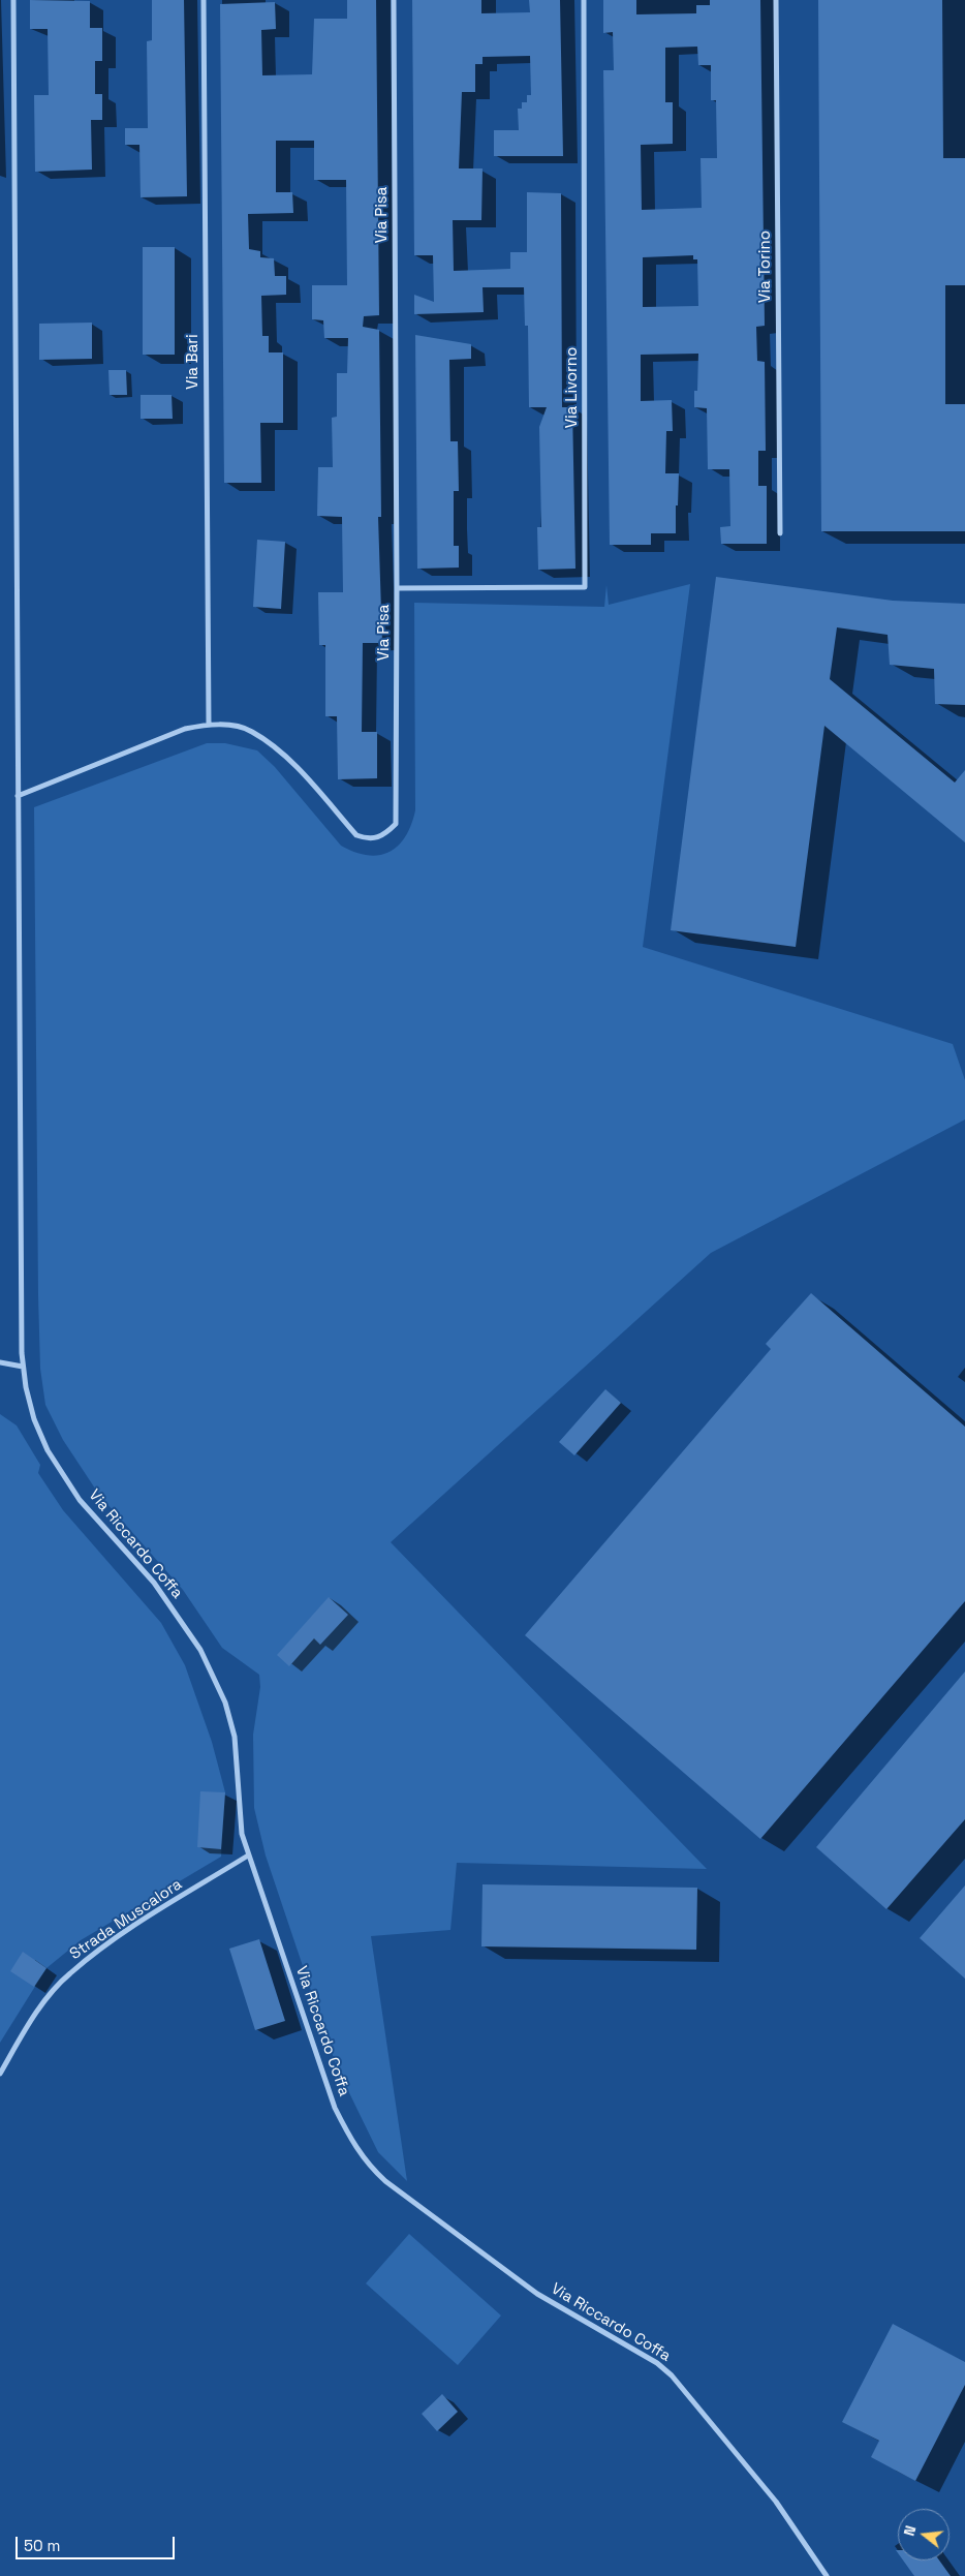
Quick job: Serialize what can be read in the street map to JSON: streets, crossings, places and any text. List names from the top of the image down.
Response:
{
  "streets": {
    "street": [
      "Via Pisa",
      "Via Torino",
      "Via Bari",
      "Via Livorno",
      "Via Riccardo Coffa",
      "Strada Muscalora"
    ]
  },
  "crossings": [
    ["Via Pisa", "Via Bari"],
    ["Via Pisa", "Via Livorno"],
    ["Via Pisa", "Via Riccardo Coffa"],
    ["Via Riccardo Coffa", "Strada Muscalora"]
  ],
  "scale_bar": "50 m",
  "north": "left"
}
